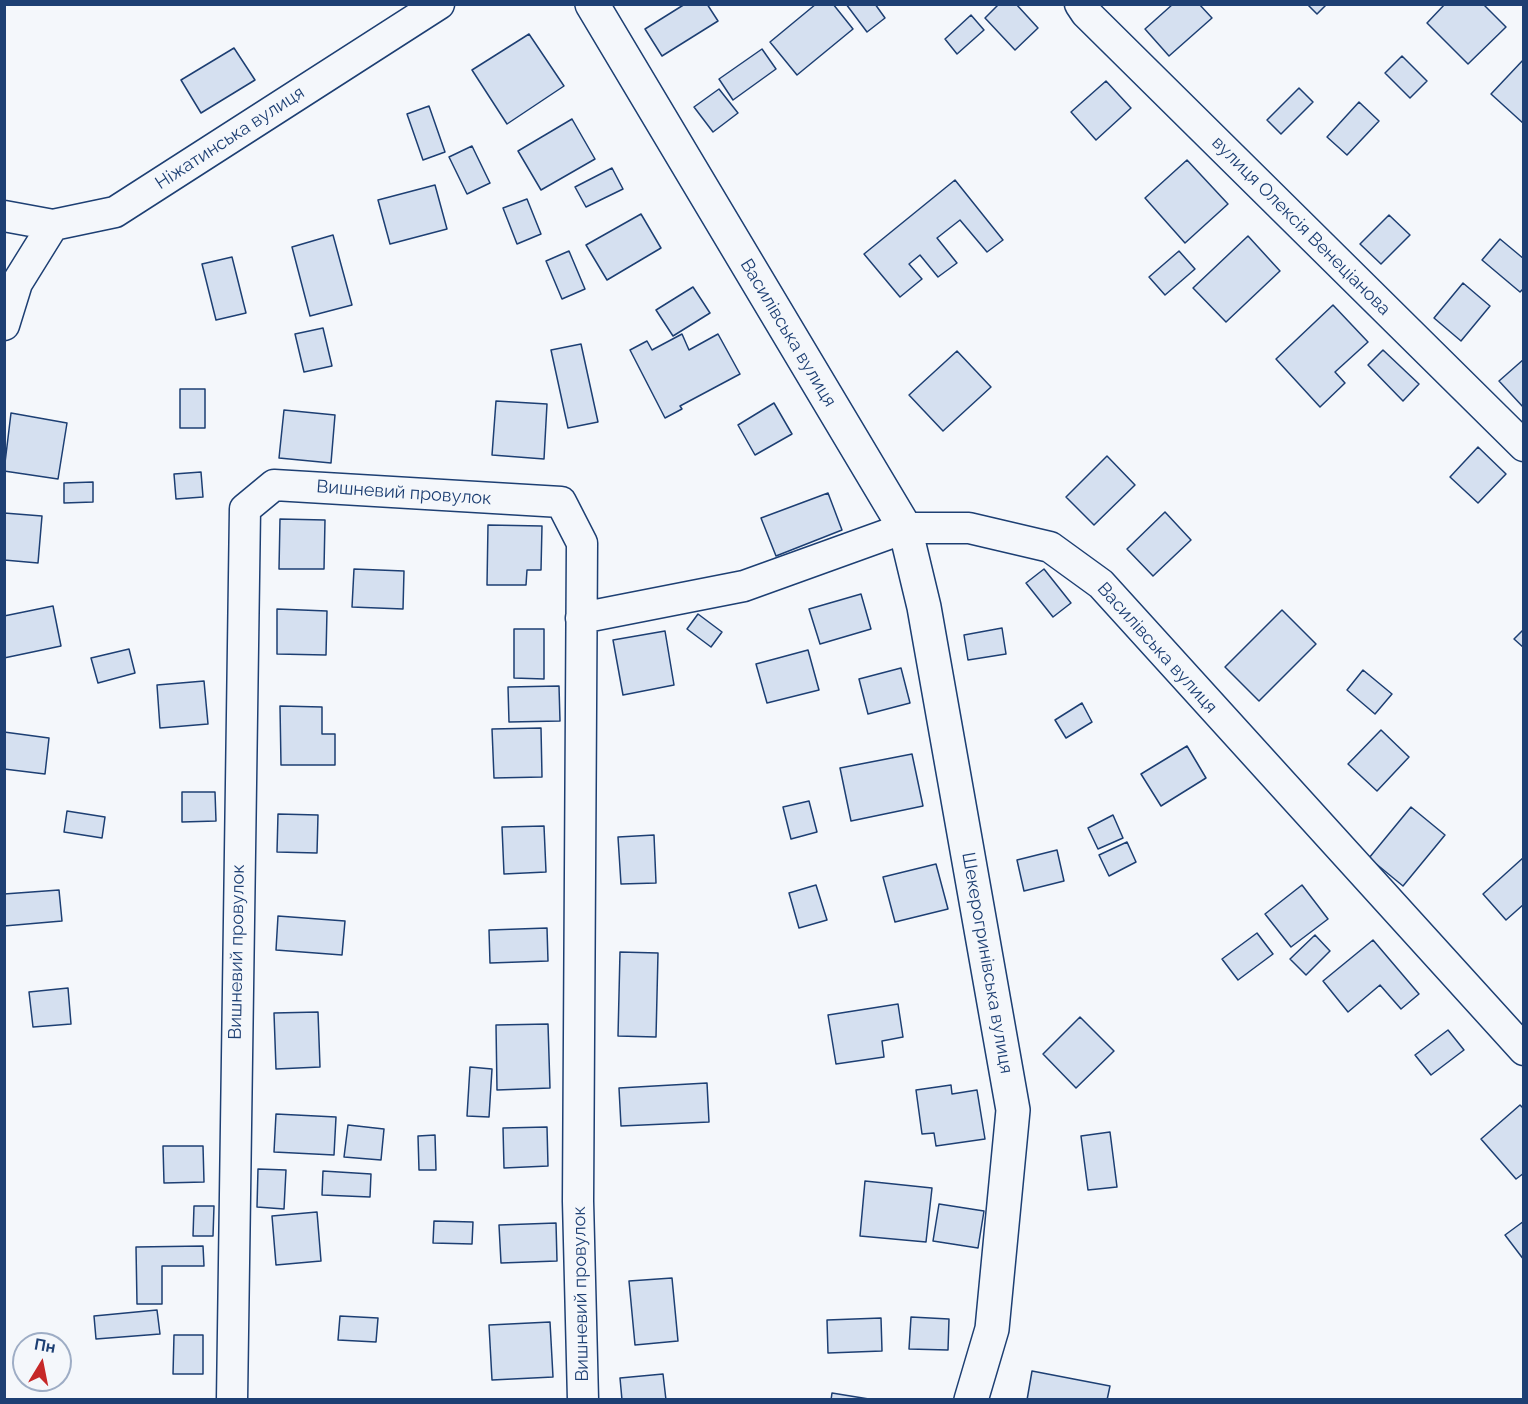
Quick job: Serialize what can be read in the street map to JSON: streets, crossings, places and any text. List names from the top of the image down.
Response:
{
  "streets": {
    "street": [
      "Ніжатинська вулиця",
      "вулиця Олексія Венеціанова",
      "Василівська вулиця",
      "Вишневий провулок",
      "Шекерогринівська вулиця"
    ]
  },
  "crossings": [
    ["Василівська вулиця", "Шекерогринівська вулиця"]
  ],
  "north": "top"
}
